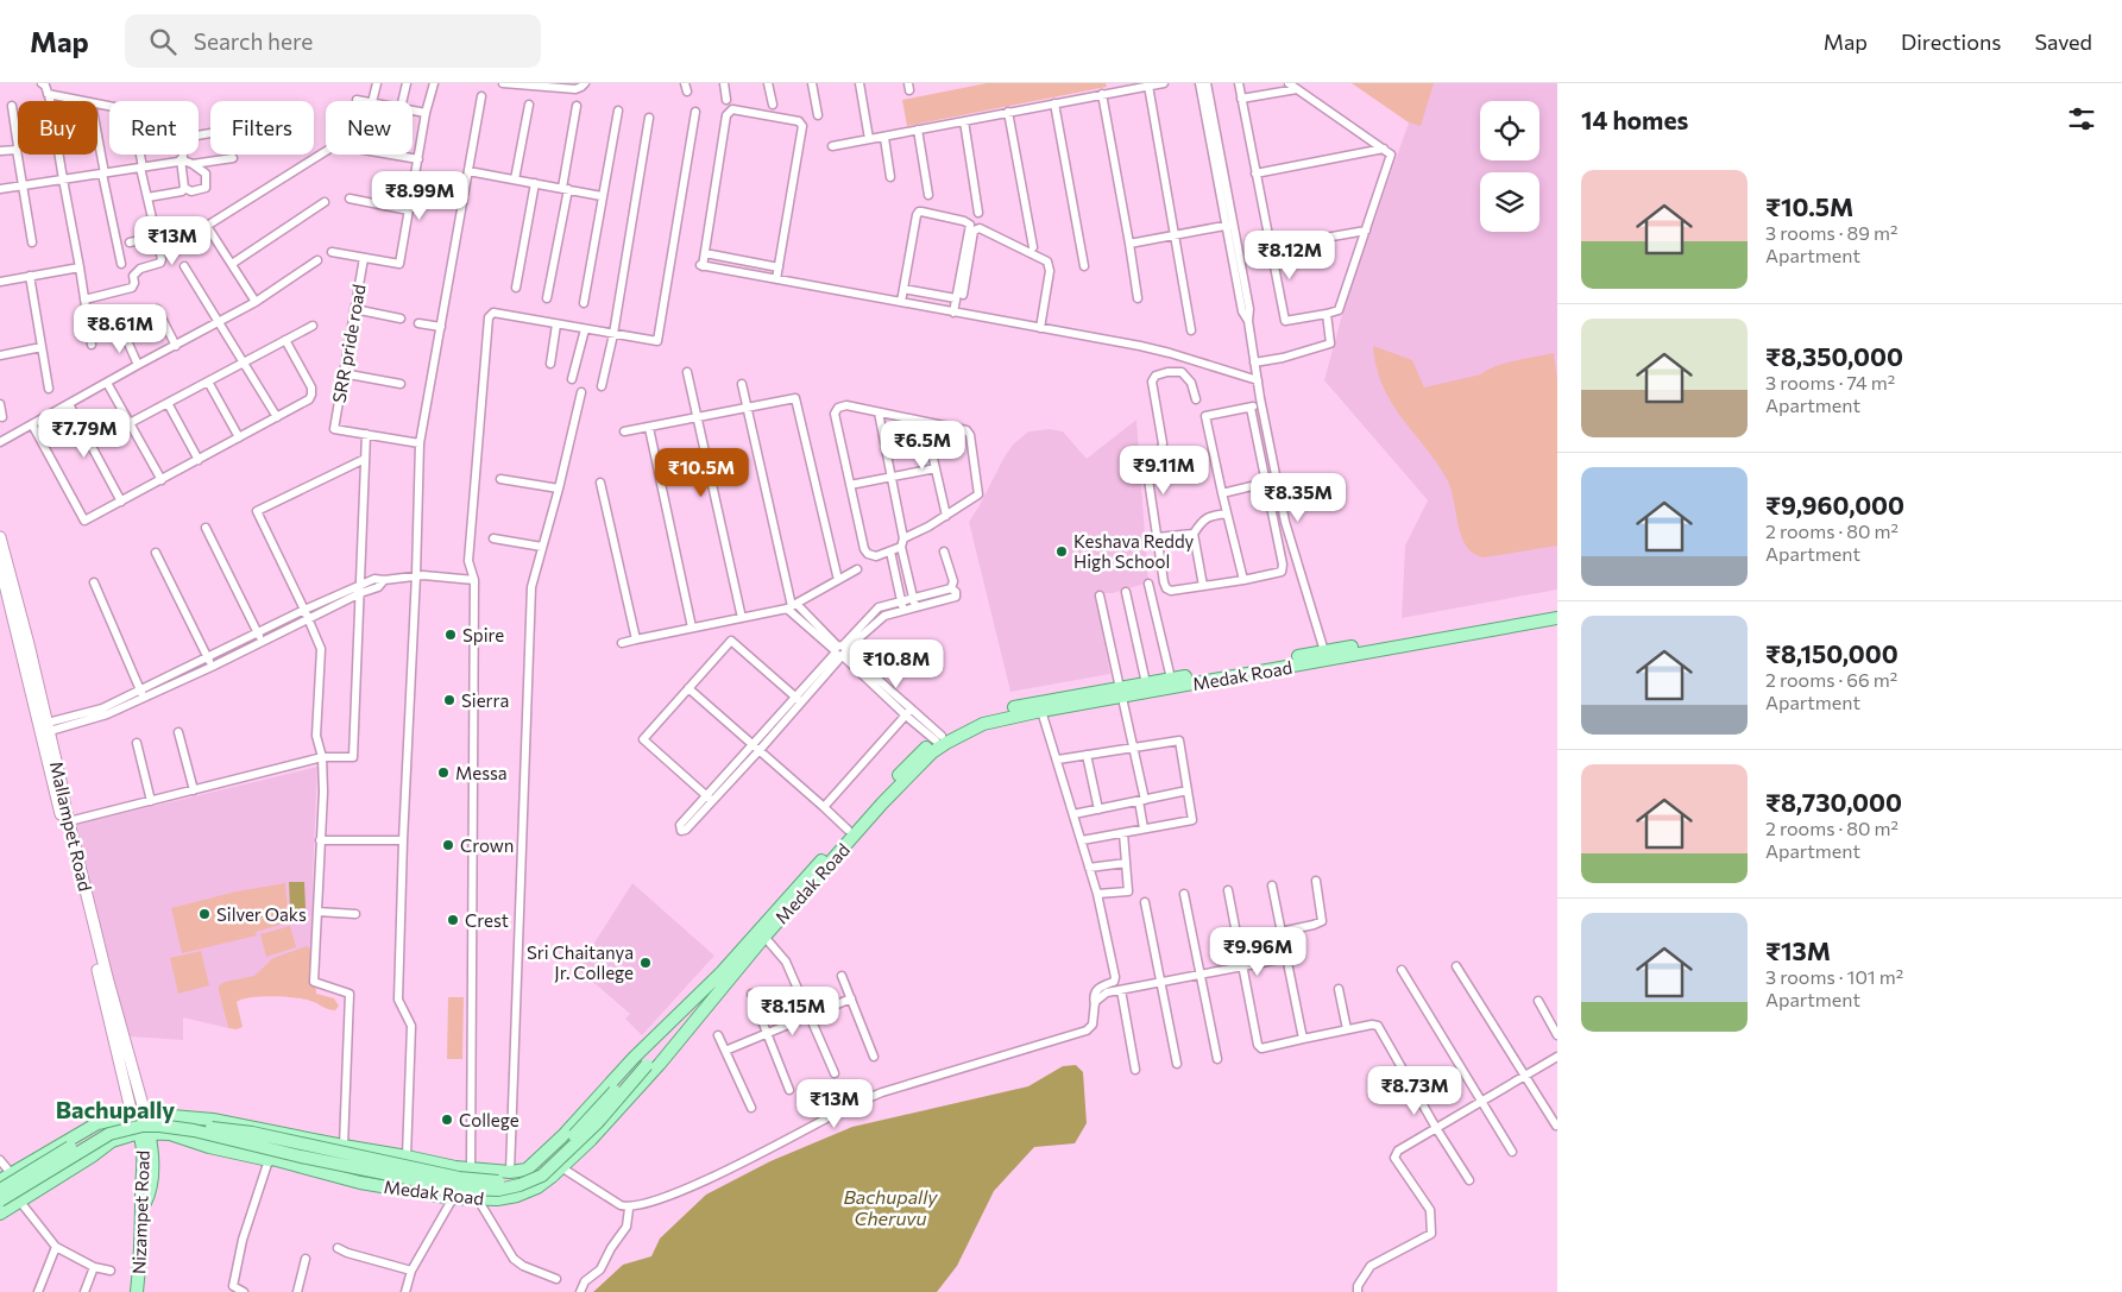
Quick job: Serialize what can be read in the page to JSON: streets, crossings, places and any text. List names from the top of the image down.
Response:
{
  "streets": {
    "main road": ["Medak Road", "Mallampet Road", "Nizampet Road"],
    "street": ["SRR pride road"]
  },
  "crossings": [
    ["Medak Road", "Mallampet Road"],
    ["Medak Road", "Nizampet Road"]
  ],
  "districts": ["Bachupally"],
  "water": ["Bachupally Cheruvu"],
  "places": [
    "Keshava Reddy High School",
    "Spire",
    "Sierra",
    "Messa",
    "Crown",
    "Silver Oaks",
    "Crest",
    "Sri Chaitanya Jr. College",
    "College"
  ],
  "page": {
    "header": "Map",
    "search": "Search here",
    "nav": ["Map", "Directions", "Saved"],
    "heading": "14 homes",
    "chip": [
      "Buy",
      "Rent",
      "Filters",
      "New"
    ],
    "list": [
      {
        "name": "₹10.5M",
        "note": "3 rooms · 89 m² · Apartment"
      },
      {
        "name": "₹8,350,000",
        "note": "3 rooms · 74 m² · Apartment"
      },
      {
        "name": "₹9,960,000",
        "note": "2 rooms · 80 m² · Apartment"
      },
      {
        "name": "₹8,150,000",
        "note": "2 rooms · 66 m² · Apartment"
      },
      {
        "name": "₹8,730,000",
        "note": "2 rooms · 80 m² · Apartment"
      },
      {
        "name": "₹13M",
        "note": "3 rooms · 101 m² · Apartment"
      }
    ],
    "price": [
      "₹8.99M",
      "₹13M",
      "₹8.12M",
      "₹8.61M",
      "₹7.79M",
      "₹6.5M",
      "₹9.11M",
      "₹10.5M",
      "₹8.35M",
      "₹10.8M",
      "₹9.96M",
      "₹8.15M",
      "₹8.73M",
      "₹13M"
    ]
  }
}
